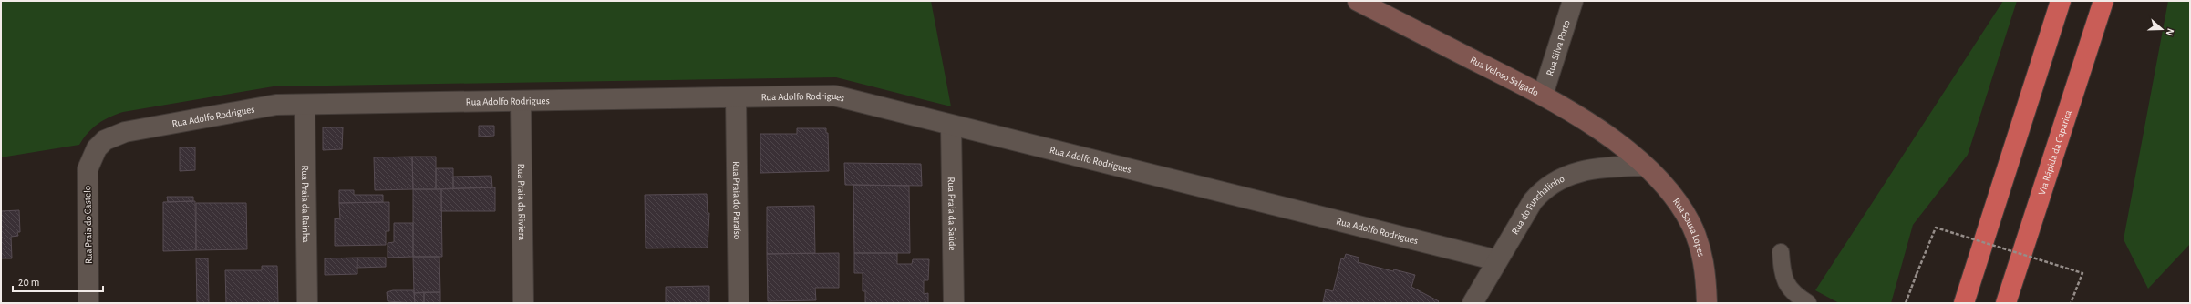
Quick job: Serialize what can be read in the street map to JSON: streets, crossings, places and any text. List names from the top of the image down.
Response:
{
  "streets": {
    "highway": ["Via Rápida da Caparica"],
    "street": [
      "Rua Silva Porto",
      "Rua Veloso Salgado",
      "Rua Adolfo Rodrigues",
      "Rua Praia do Paraíso",
      "Rua Praia da Riviera",
      "Rua Praia da Rainha",
      "Rua do Funchalinho",
      "Rua Praia da Saúde",
      "Rua Praia do Castelo",
      "Rua Sousa Lopes"
    ]
  },
  "crossings": [
    ["Rua Silva Porto", "Rua Veloso Salgado"],
    ["Rua Veloso Salgado", "Rua do Funchalinho"],
    ["Rua Veloso Salgado", "Rua Sousa Lopes"],
    ["Rua Adolfo Rodrigues", "Rua Praia do Paraíso"],
    ["Rua Adolfo Rodrigues", "Rua Praia da Riviera"],
    ["Rua Adolfo Rodrigues", "Rua Praia da Rainha"],
    ["Rua Adolfo Rodrigues", "Rua do Funchalinho"],
    ["Rua Adolfo Rodrigues", "Rua Praia da Saúde"],
    ["Rua Adolfo Rodrigues", "Rua Praia do Castelo"],
    ["Rua do Funchalinho", "Rua Sousa Lopes"]
  ],
  "scale_bar": "20 m",
  "north": "right"
}
